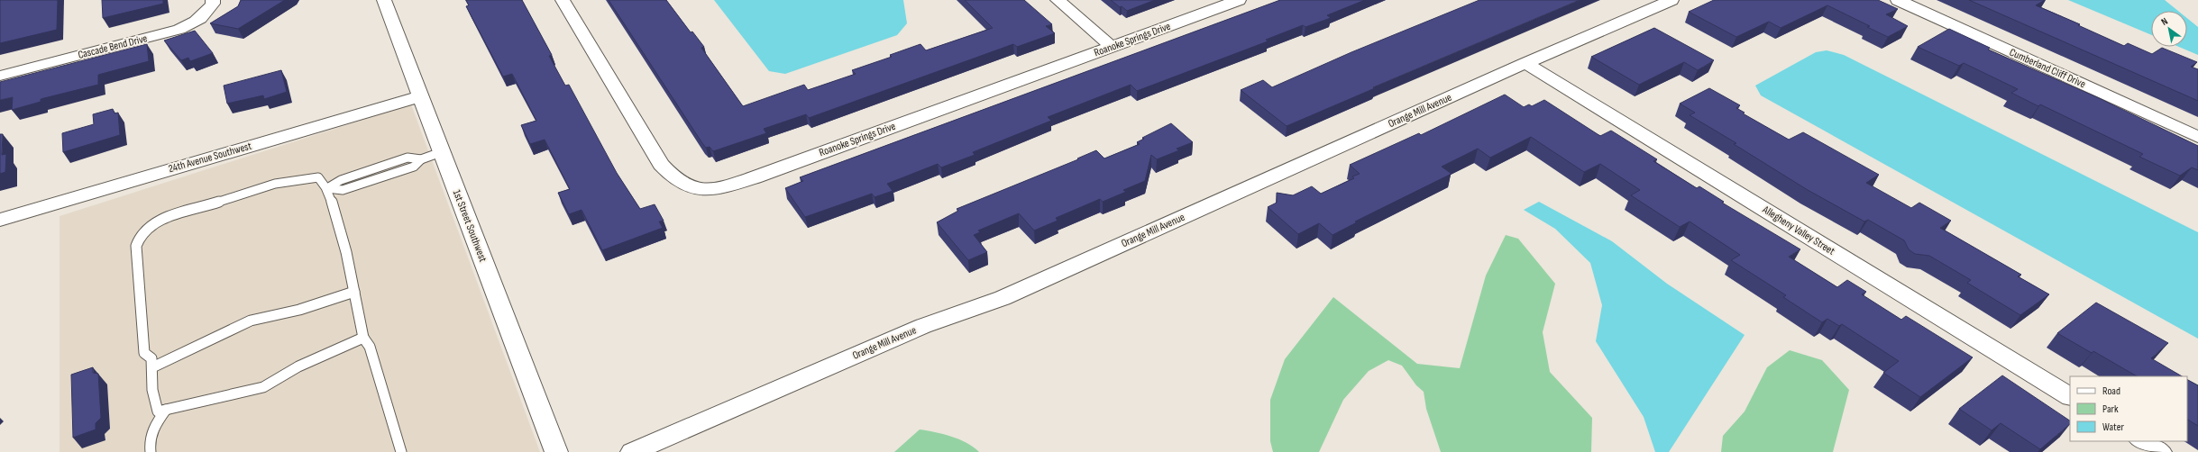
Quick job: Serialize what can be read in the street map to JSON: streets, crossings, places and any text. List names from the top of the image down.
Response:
{
  "streets": {
    "street": [
      "Roanoke Springs Drive",
      "Cascade Bend Drive",
      "Cumberland Cliff Drive",
      "Orange Mill Avenue",
      "24th Avenue Southwest",
      "1st Street Southwest",
      "Allegheny Valley Street"
    ]
  },
  "crossings": [
    ["Orange Mill Avenue", "Allegheny Valley Street"],
    ["24th Avenue Southwest", "1st Street Southwest"]
  ],
  "legend": ["Road", "Park", "Water"],
  "north": "top left"
}
